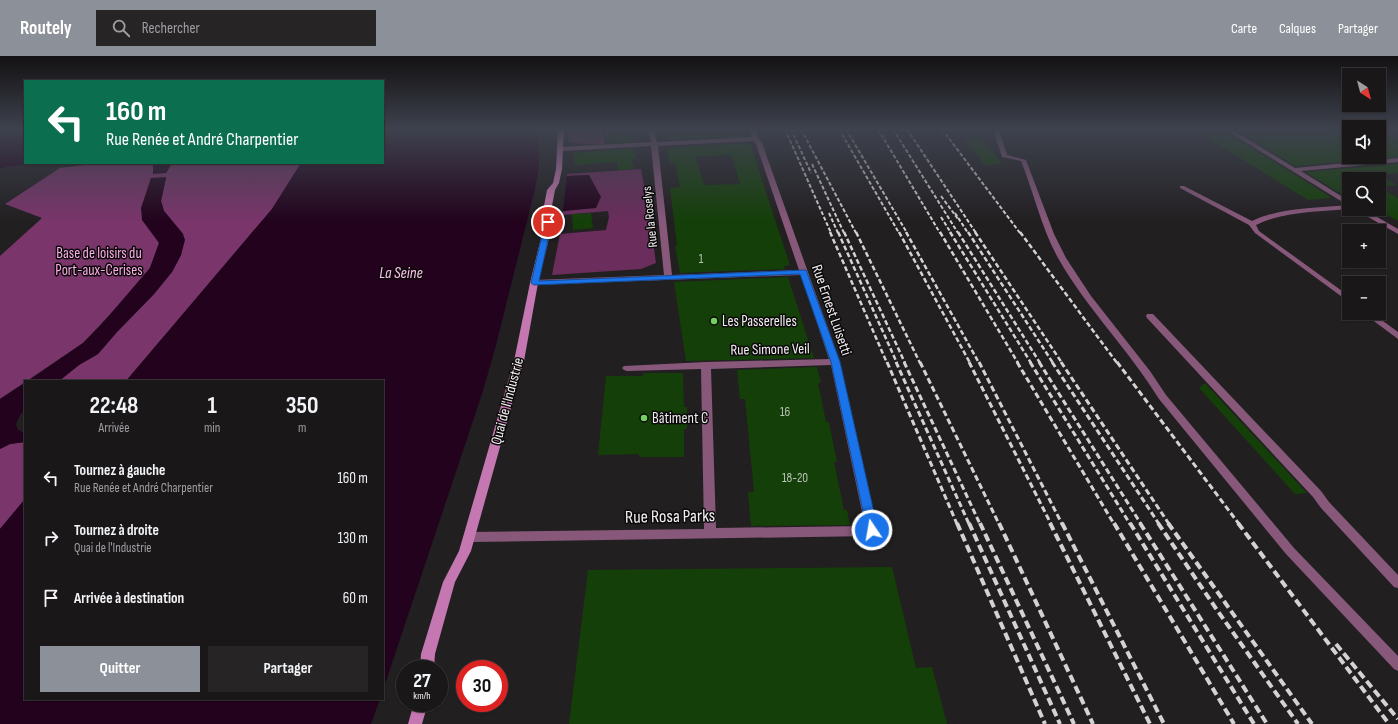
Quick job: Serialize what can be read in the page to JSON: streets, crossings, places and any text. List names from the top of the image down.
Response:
{
  "streets": {
    "main road": ["Quai de l'Industrie"],
    "street": [
      "Rue la Roselys",
      "Rue Ernest Luisetti",
      "Rue Simone Veil",
      "Rue Rosa Parks"
    ]
  },
  "crossings": [
    ["Rue Ernest Luisetti", "Rue Simone Veil"],
    ["Rue Ernest Luisetti", "Rue Rosa Parks"],
    ["Quai de l'Industrie", "Rue Rosa Parks"]
  ],
  "water": ["La Seine"],
  "parks": ["Base de loisirs du Port-aux-Cerises"],
  "places": ["Les Passerelles", "Bâtiment C"],
  "house_numbers": ["1", "16", "18-20"],
  "north": "bottom right",
  "page": {
    "header": "Routely",
    "search": "Rechercher",
    "nav": ["Carte", "Calques", "Partager"],
    "map_buttons": ["+", "−"],
    "turn": ["160 m", "Rue Renée et André Charpentier"],
    "eta": [
      "22:48",
      "Arrivée",
      "1",
      "min",
      "350",
      "m"
    ],
    "list": [
      {
        "name": "Tournez à gauche",
        "note": "Rue Renée et André Charpentier",
        "value": "160 m"
      },
      {
        "name": "Tournez à droite",
        "note": "Quai de l'Industrie",
        "value": "130 m"
      },
      {
        "name": "Arrivée à destination",
        "value": "60 m"
      }
    ],
    "buttons": ["Quitter", "Partager"],
    "speed": "27 km/h",
    "limit": "30"
  }
}
